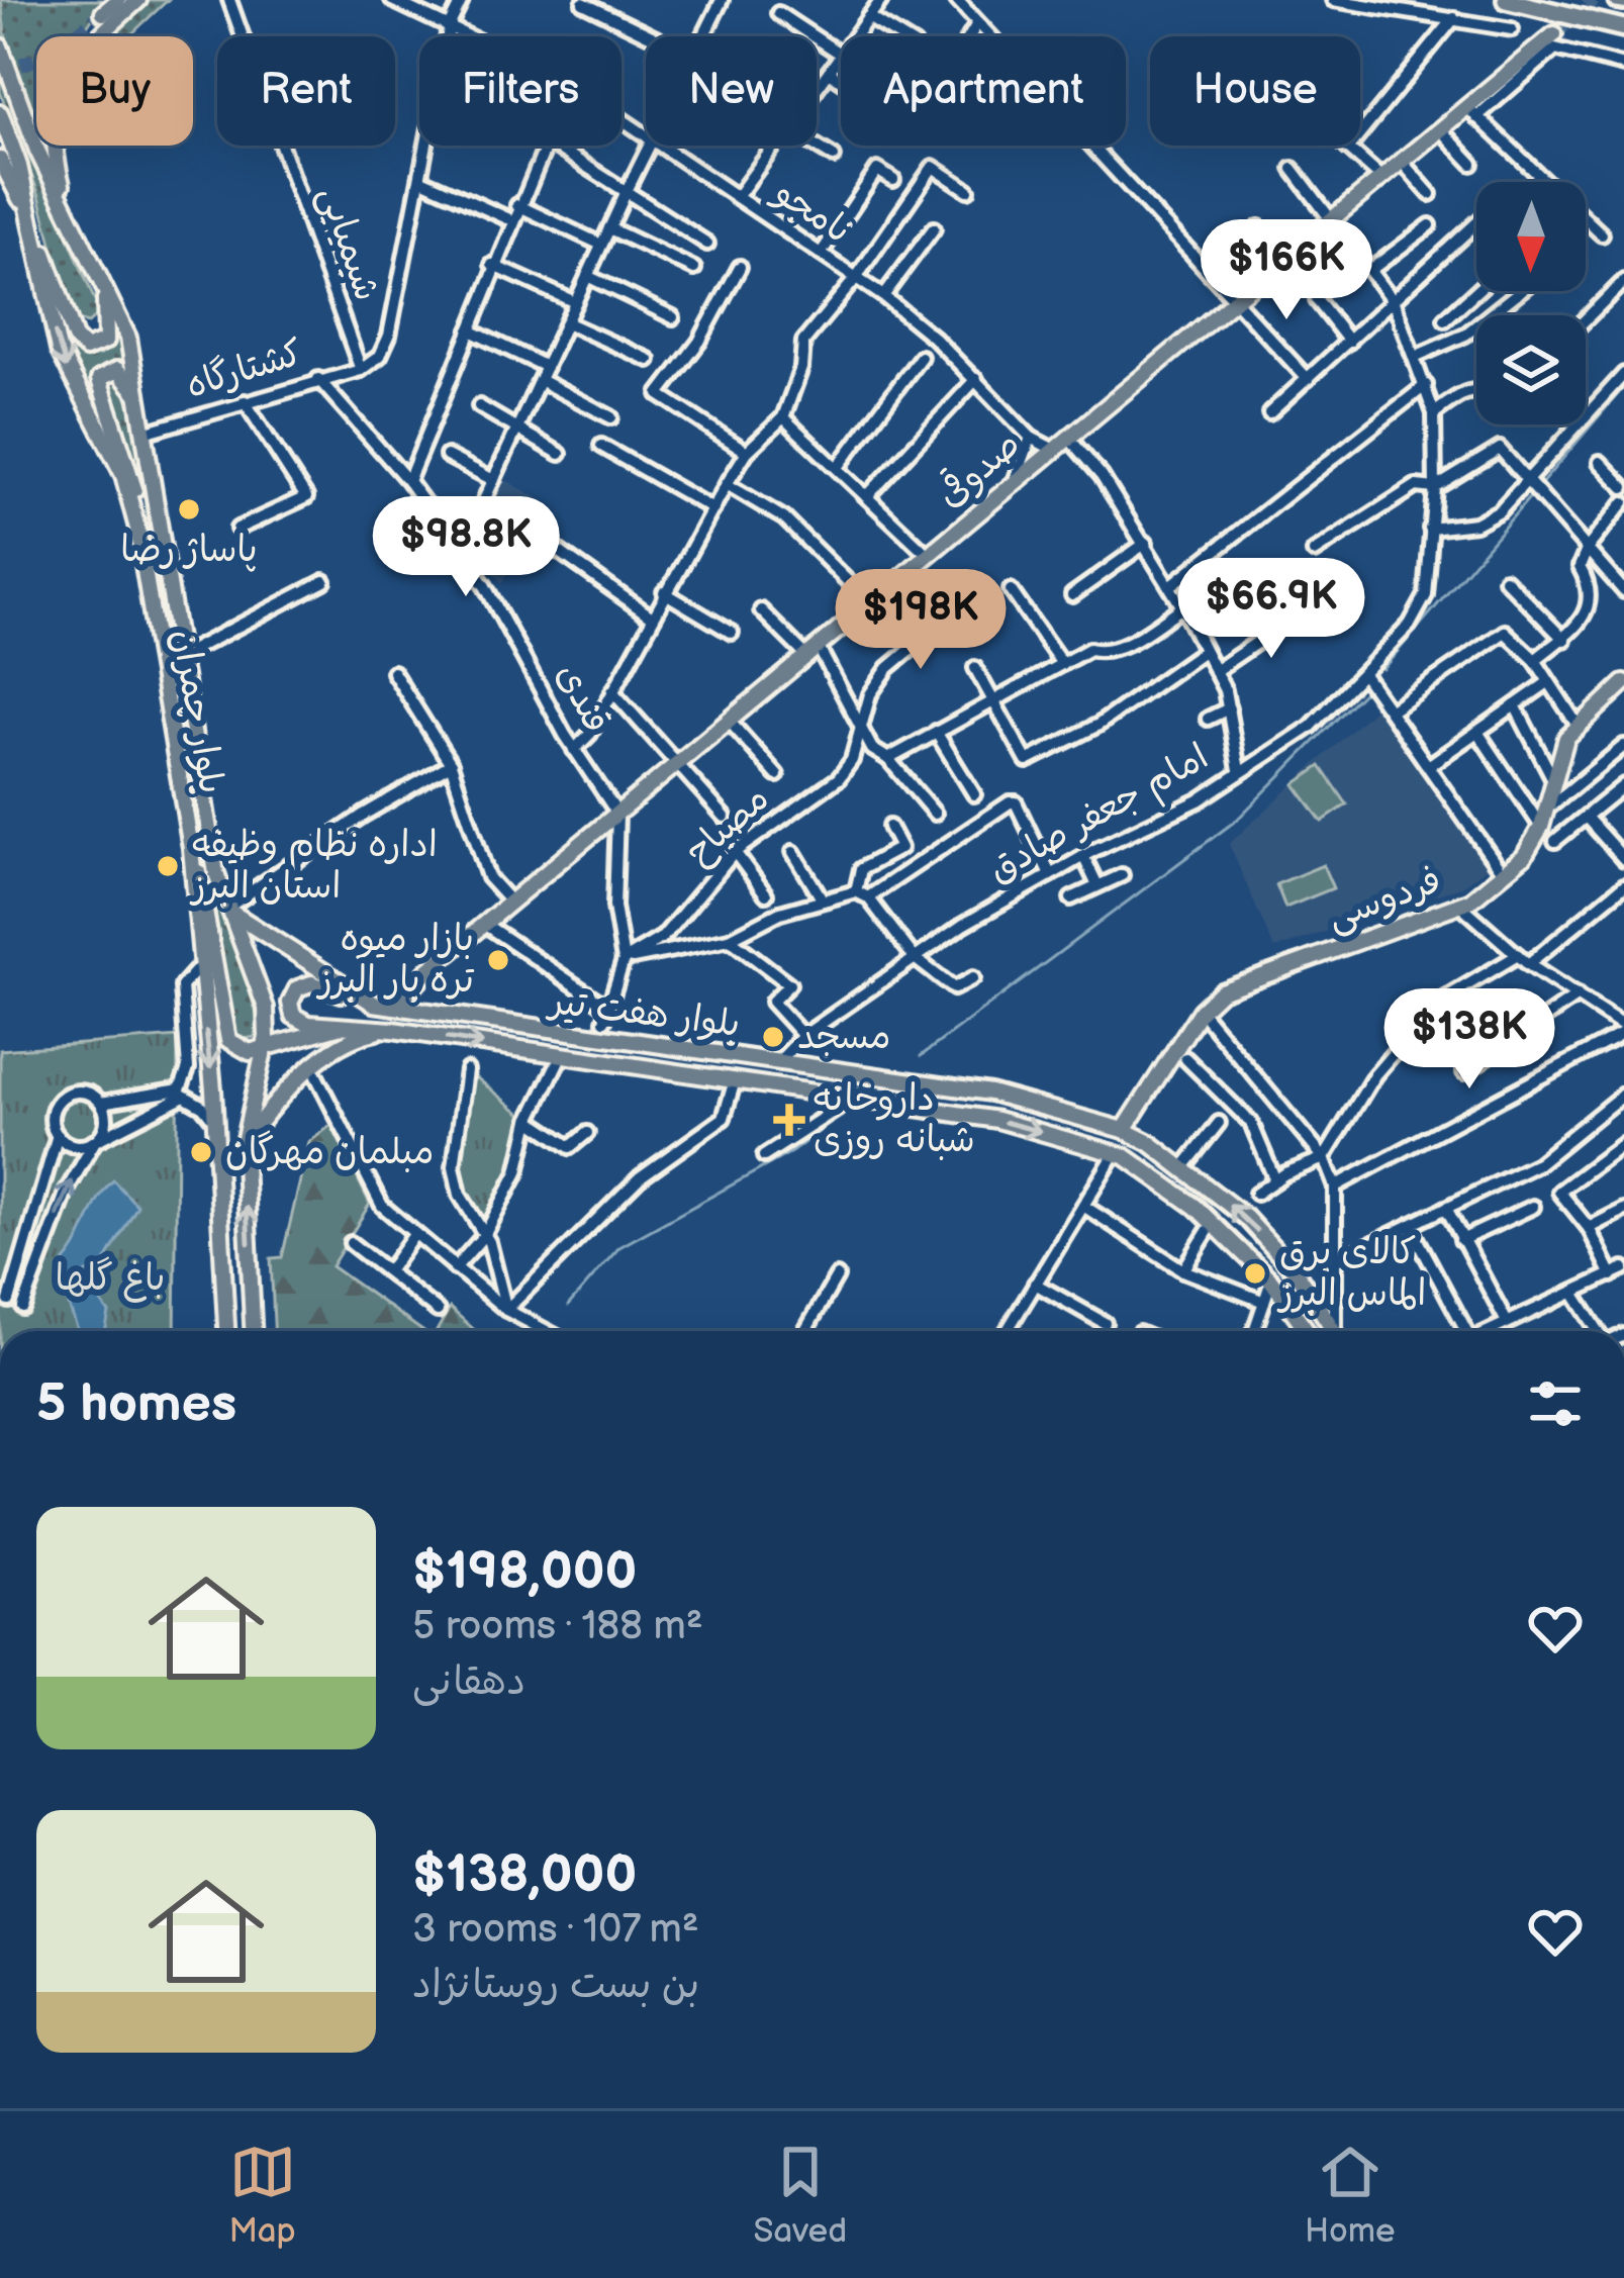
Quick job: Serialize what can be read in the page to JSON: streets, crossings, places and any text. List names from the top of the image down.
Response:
{
  "streets": {
    "main road": [
      "صدوقی",
      "بلوار چمران",
      "فردوسی",
      "بلوار هفت تیر"
    ],
    "street": [
      "نامجو",
      "شیمیایی",
      "کشتارگاه",
      "قندی",
      "امام جعفر صادق",
      "مصباح"
    ]
  },
  "crossings": [
    ["نامجو", "صدوقی"],
    ["شیمیایی", "کشتارگاه"],
    ["کشتارگاه", "قندی"],
    ["کشتارگاه", "بلوار چمران"],
    ["صدوقی", "قندی"],
    ["صدوقی", "بلوار هفت تیر"],
    ["بلوار چمران", "بلوار هفت تیر"],
    ["امام جعفر صادق", "بلوار هفت تیر"],
    ["فردوسی", "بلوار هفت تیر"]
  ],
  "parks": ["باغ گلها"],
  "places": {
    "other": [
      "پاساژ رضا",
      "اداره نظام وظیفه استان البرز",
      "بازار میوه تره بار البرز",
      "مسجد",
      "مبلمان مهرگان",
      "کالای برق الماس البرز"
    ],
    "health": ["داروخانه شبانه روزی"]
  },
  "north": "bottom",
  "page": {
    "chip": [
      "Buy",
      "Rent",
      "Filters",
      "New",
      "Apartment",
      "House"
    ],
    "price": [
      "$166K",
      "$98.8K",
      "$66.9K",
      "$198K",
      "$138K"
    ],
    "heading": "5 homes",
    "list": [
      {
        "name": "$198,000",
        "note": "5 rooms · 188 m² · دهقانی"
      },
      {
        "name": "$138,000",
        "note": "3 rooms · 107 m² · بن بست روستانژاد"
      }
    ],
    "tabs": ["Map", "Saved", "Home"]
  }
}
